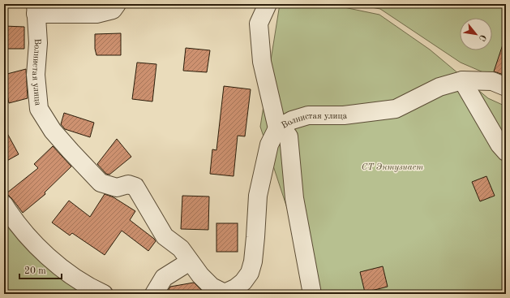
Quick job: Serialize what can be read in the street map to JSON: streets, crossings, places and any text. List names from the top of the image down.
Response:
{
  "streets": {
    "street": ["Волнистая улица"]
  },
  "parks": ["СТ Энтузиаст"],
  "scale_bar": "20 m",
  "north": "bottom right"
}
